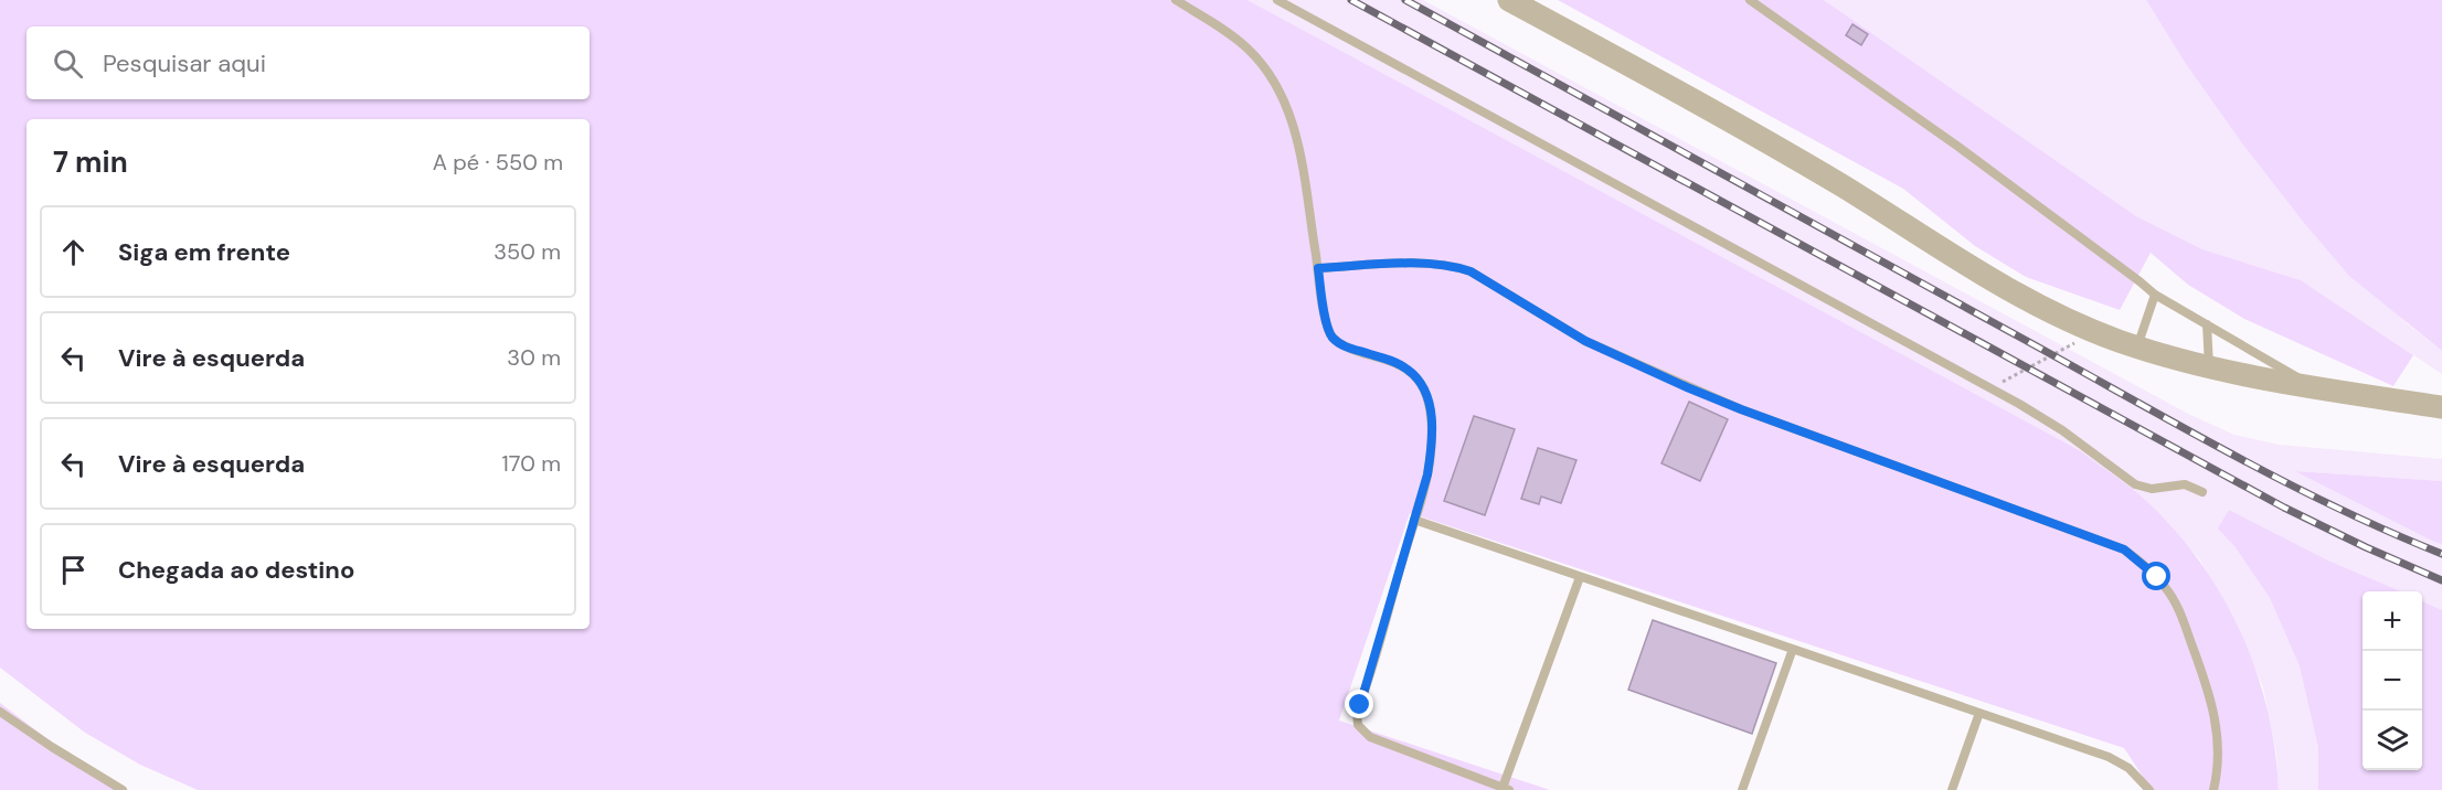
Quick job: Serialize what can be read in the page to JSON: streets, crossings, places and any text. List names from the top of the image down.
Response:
{
  "page": {
    "search": "Pesquisar aqui",
    "heading": ["7 min", "A pé · 550 m"],
    "list": [
      ["Siga em frente", "350 m"],
      ["Vire à esquerda", "30 m"],
      ["Vire à esquerda", "170 m"],
      "Chegada ao destino"
    ],
    "map_buttons": ["+", "−"]
  }
}
